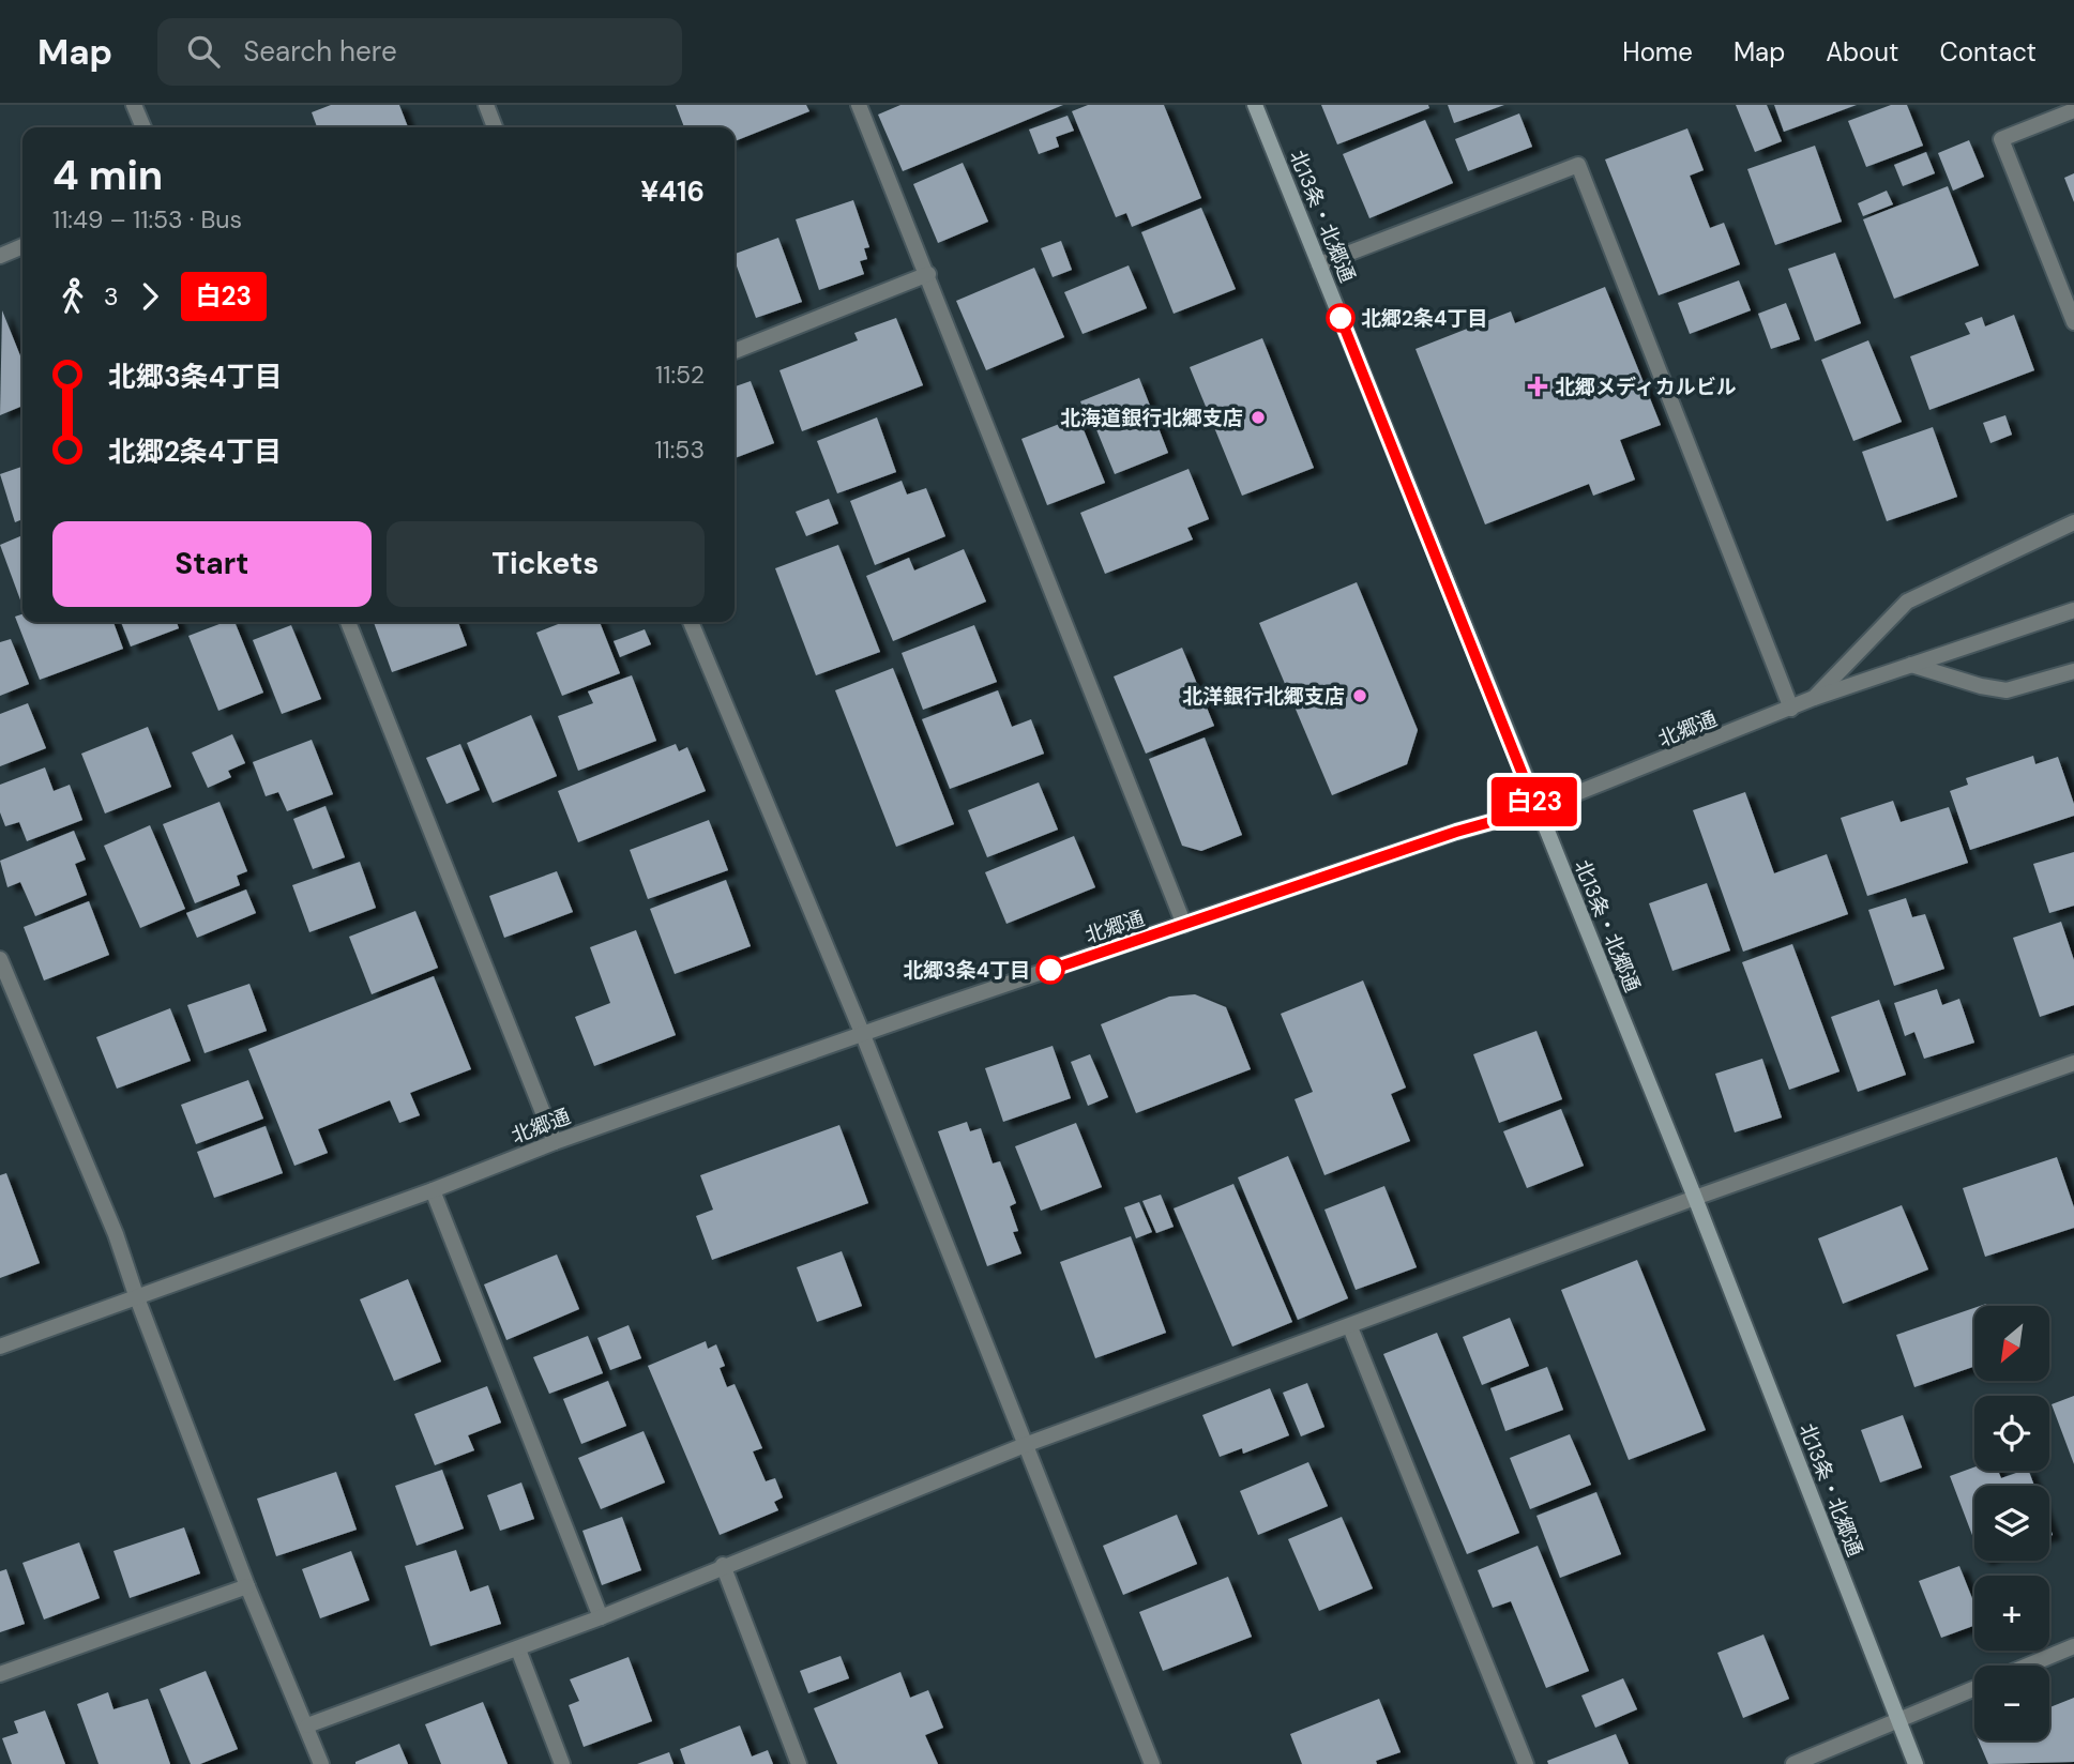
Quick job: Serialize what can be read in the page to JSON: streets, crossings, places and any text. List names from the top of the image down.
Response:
{
  "streets": {
    "main road": ["北13条・北郷通"],
    "street": ["北郷通"]
  },
  "crossings": [
    ["北13条・北郷通", "北郷通"]
  ],
  "places": {
    "other": [
      "北郷2条4丁目",
      "北海道銀行北郷支店",
      "北洋銀行北郷支店",
      "北郷3条4丁目"
    ],
    "health": ["北郷メディカルビル"]
  },
  "lines": ["bus line 白23"],
  "north": "bottom left",
  "page": {
    "header": "Map",
    "search": "Search here",
    "nav": [
      "Home",
      "Map",
      "About",
      "Contact"
    ],
    "on_map": "白23",
    "heading": ["4 min", "11:49 – 11:53 · Bus", "¥416"],
    "legs": ["3", "白23"],
    "list": [
      {
        "name": "北郷3条4丁目",
        "value": "11:52"
      },
      {
        "name": "北郷2条4丁目",
        "value": "11:53"
      }
    ],
    "buttons": ["Start", "Tickets"],
    "map_buttons": ["+", "−"]
  }
}
